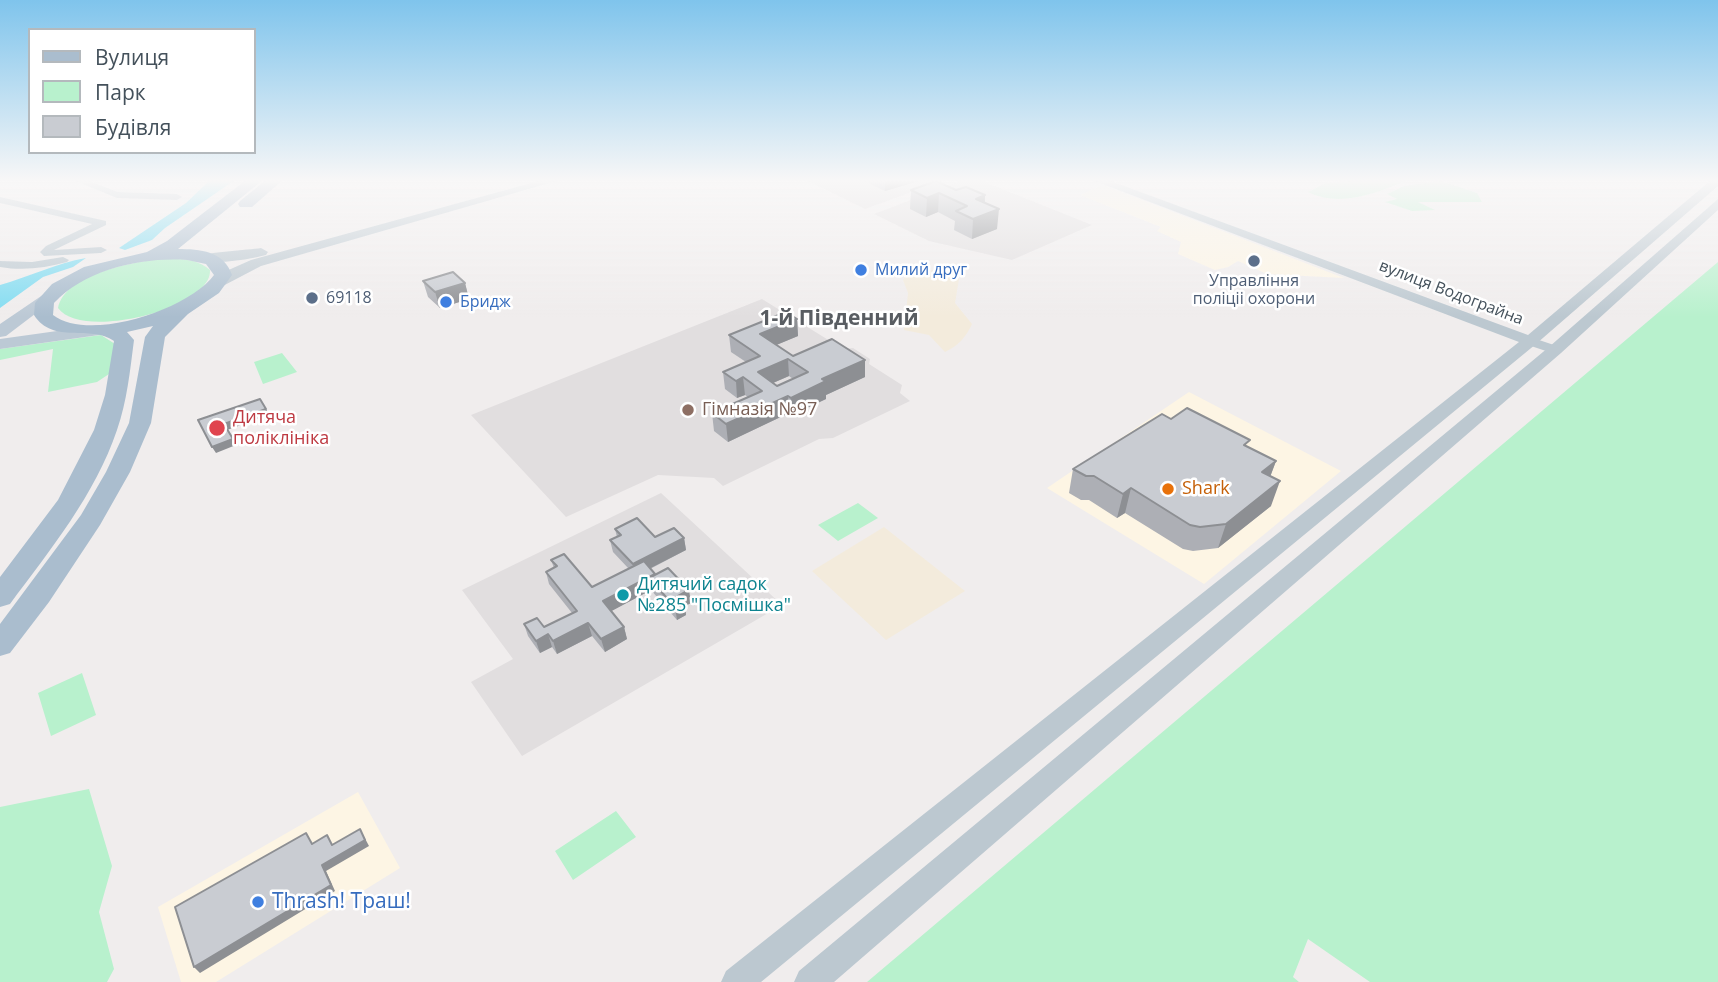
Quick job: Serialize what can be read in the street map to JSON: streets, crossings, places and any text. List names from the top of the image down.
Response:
{
  "streets": {
    "street": ["вулиця Водограйна"]
  },
  "districts": ["1-й Південний"],
  "places": [
    "Управлiння полiцii охорони",
    "Милий друг",
    "69118",
    "Бридж",
    "Гімназія №97",
    "Дитяча поліклініка",
    "Shark",
    "Дитячий садок №285 \"Посмішка\"",
    "Thrash! Траш!"
  ],
  "legend": ["Вулиця", "Парк", "Будівля"]
}
